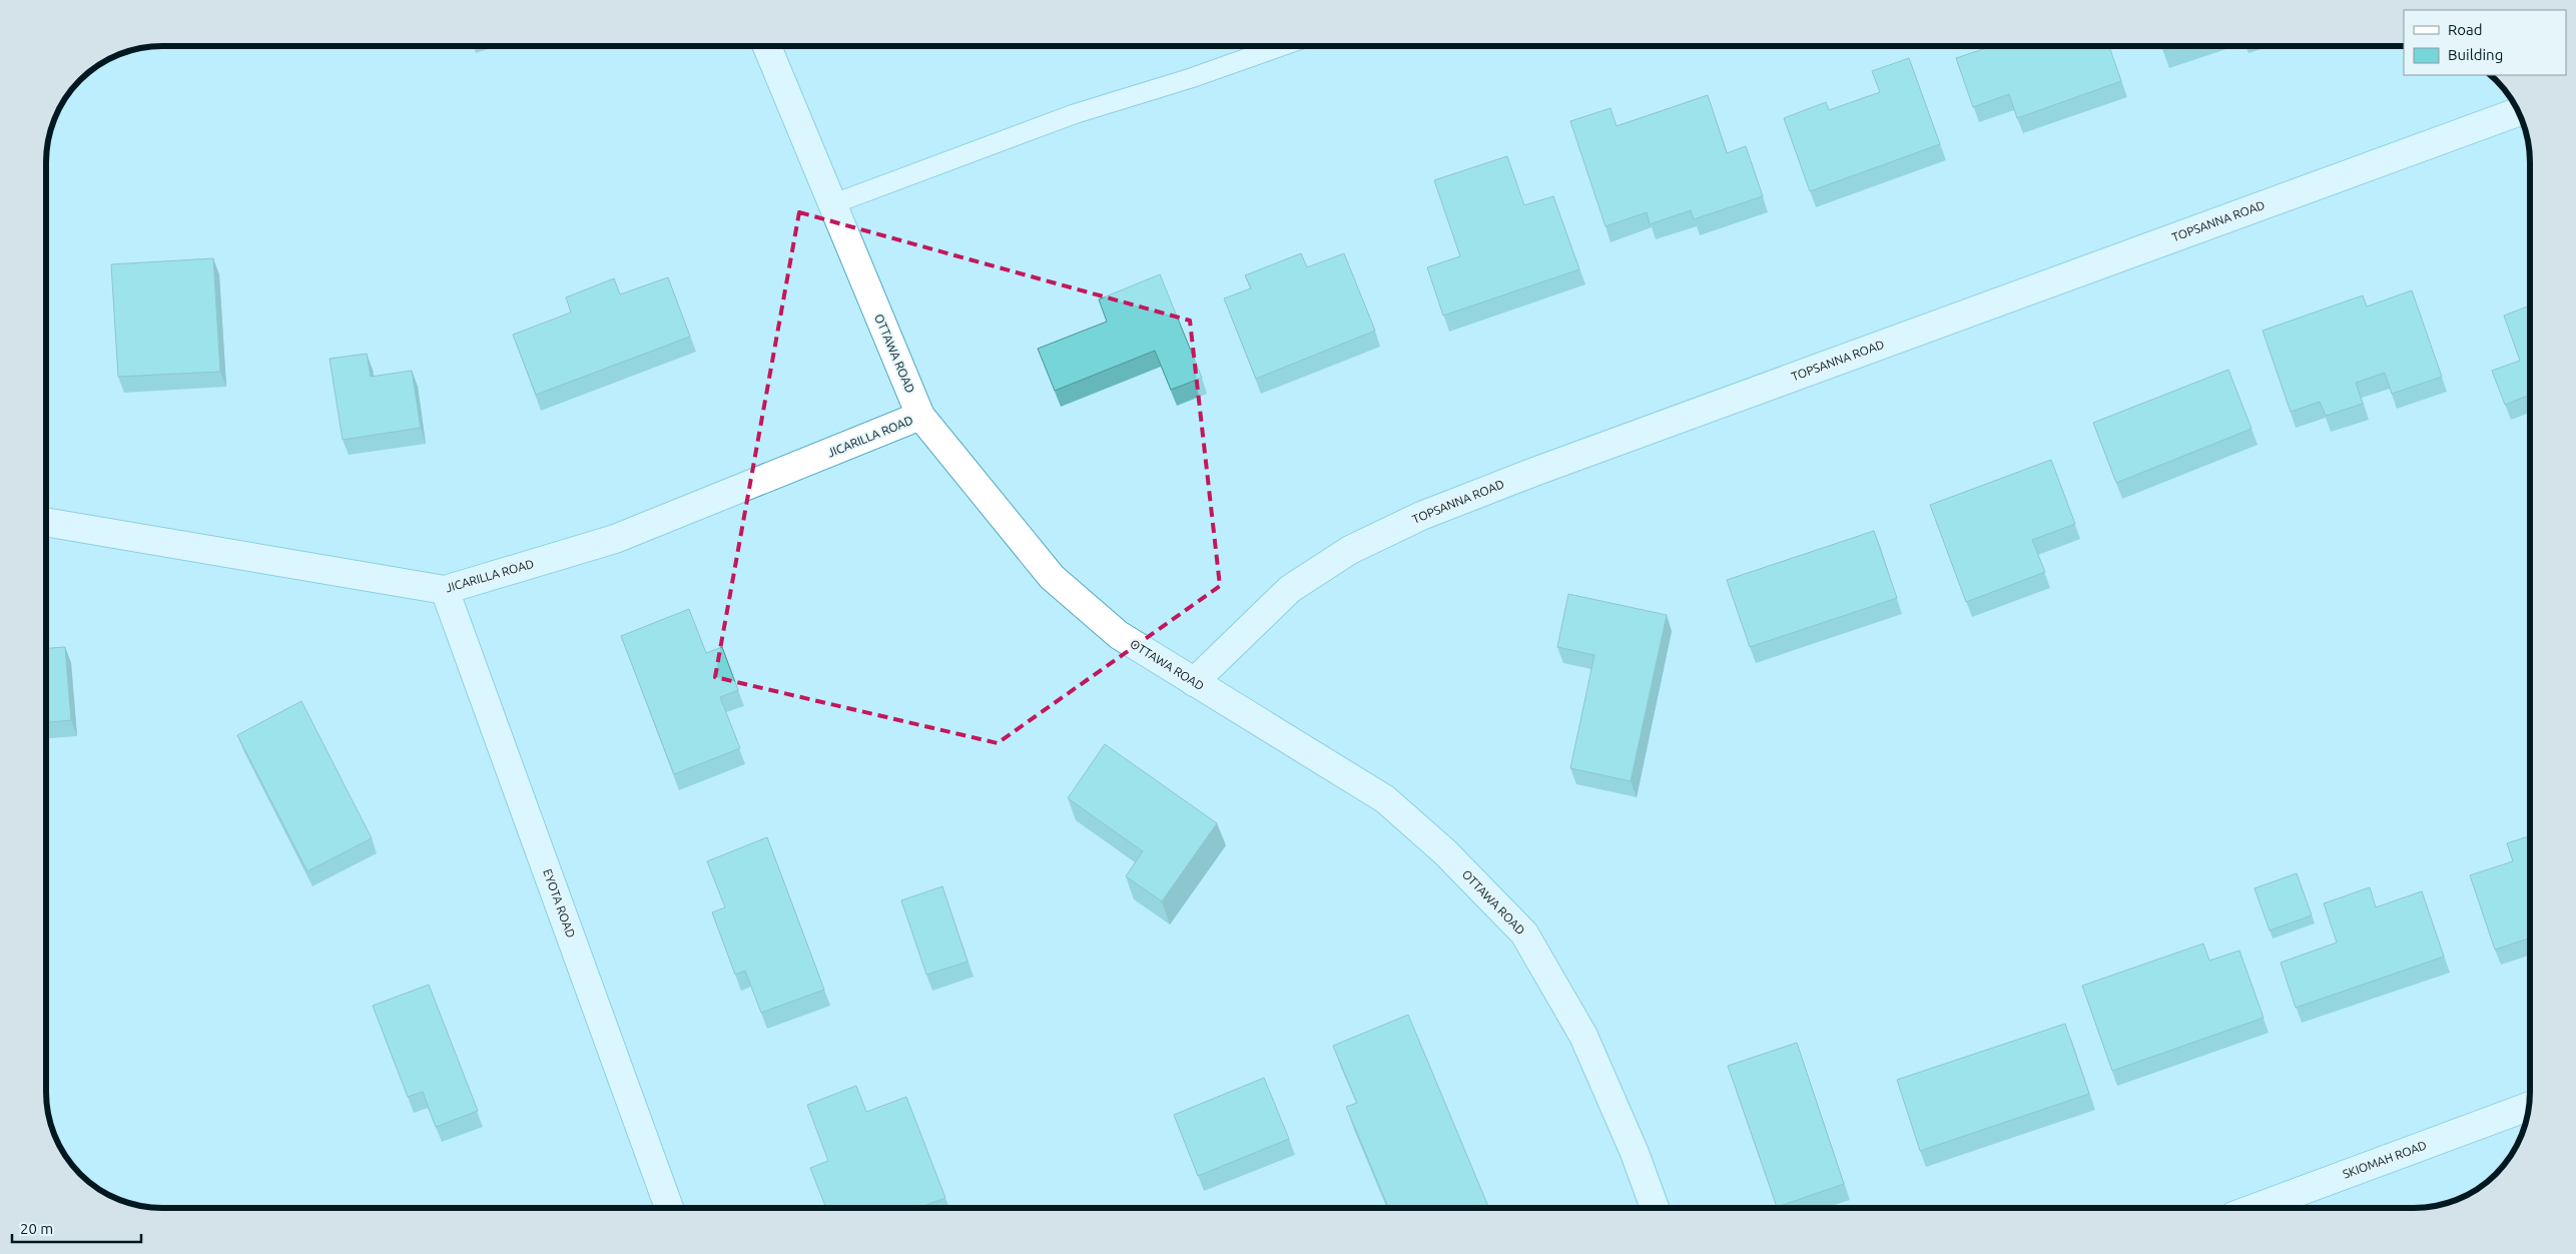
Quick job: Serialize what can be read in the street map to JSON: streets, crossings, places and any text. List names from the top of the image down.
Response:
{
  "streets": {
    "street": [
      "TOPSANNA ROAD",
      "OTTAWA ROAD",
      "JICARILLA ROAD",
      "EYOTA ROAD",
      "SKIOMAH ROAD"
    ]
  },
  "crossings": [
    ["TOPSANNA ROAD", "OTTAWA ROAD"],
    ["OTTAWA ROAD", "JICARILLA ROAD"],
    ["JICARILLA ROAD", "EYOTA ROAD"]
  ],
  "legend": ["Road", "Building"],
  "scale_bar": "20 m"
}
